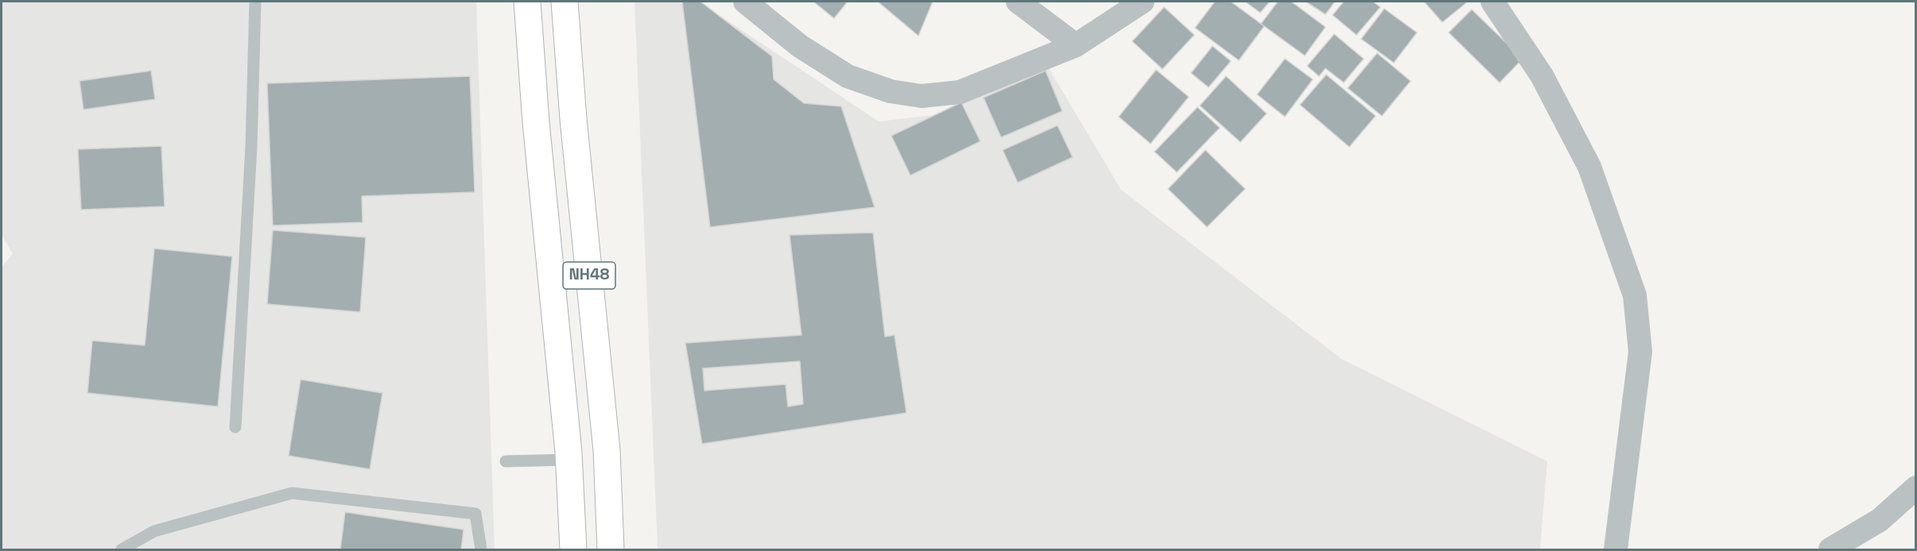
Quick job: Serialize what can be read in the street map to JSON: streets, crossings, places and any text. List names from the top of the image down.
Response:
{
  "streets": {
    "highway": ["NH48"]
  }
}
